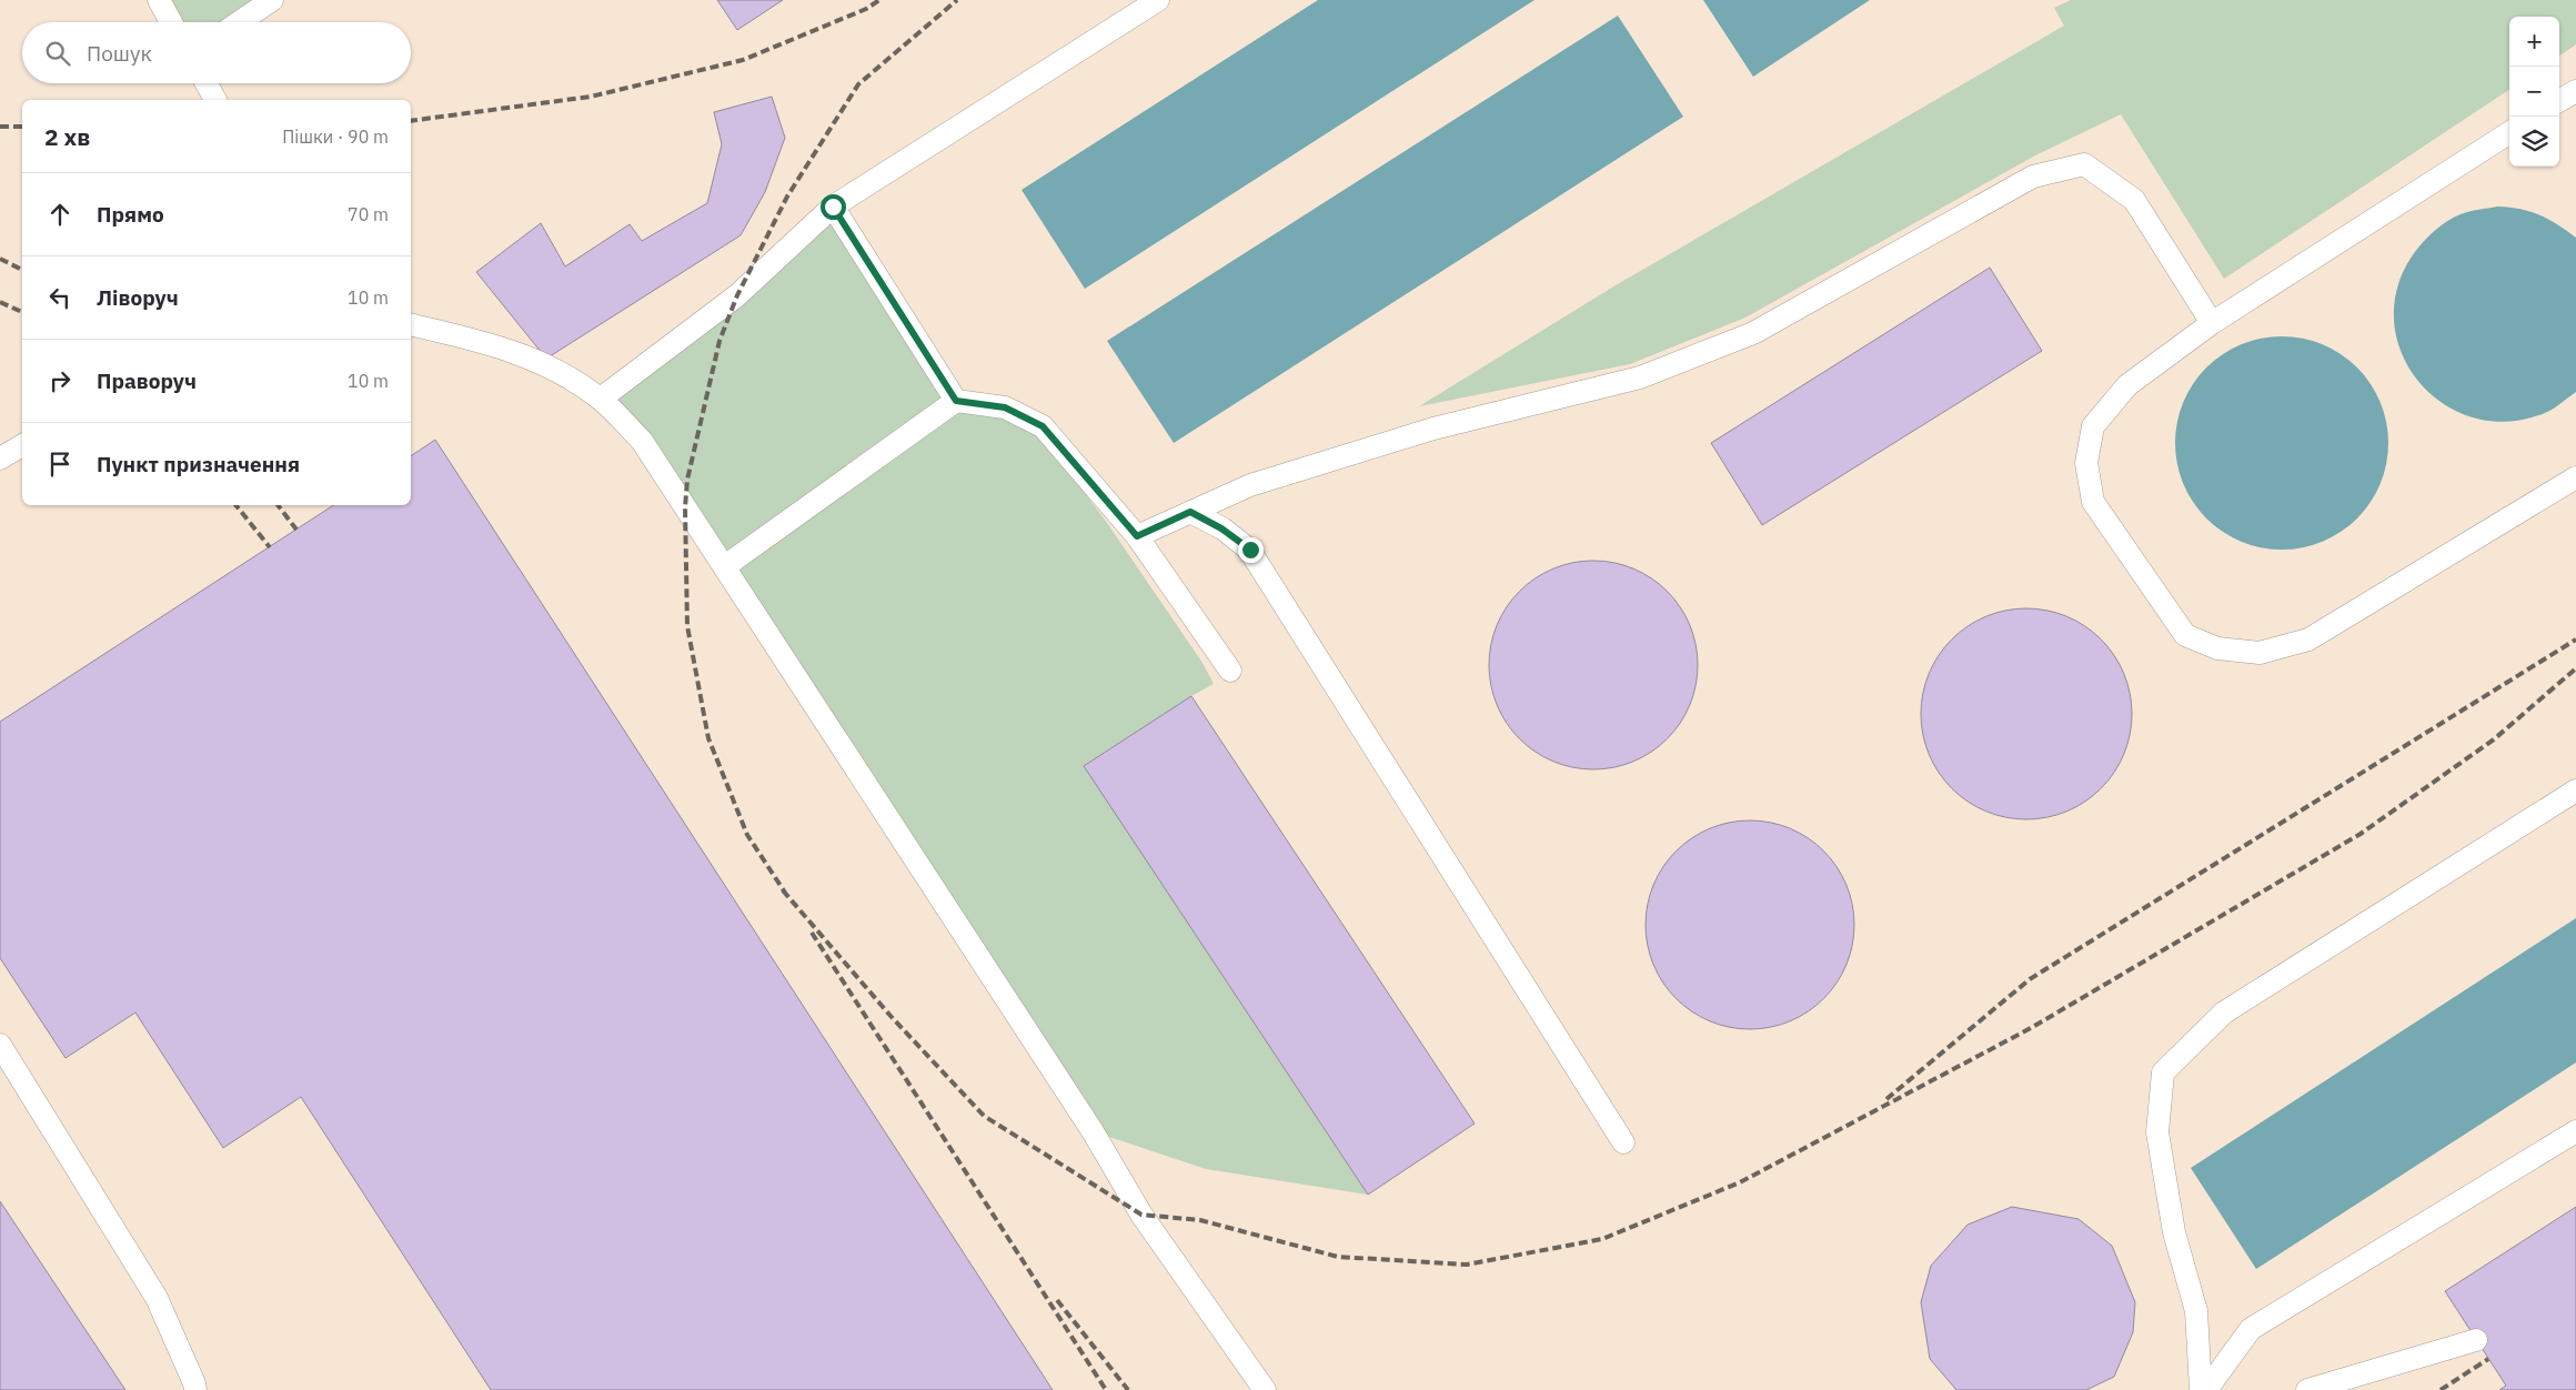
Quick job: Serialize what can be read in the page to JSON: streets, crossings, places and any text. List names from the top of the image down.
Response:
{
  "page": {
    "map_buttons": ["+", "−"],
    "search": "Пошук",
    "heading": ["2 хв", "Пішки · 90 m"],
    "list": [
      ["Прямо", "70 m"],
      ["Ліворуч", "10 m"],
      ["Праворуч", "10 m"],
      "Пункт призначення"
    ]
  }
}
